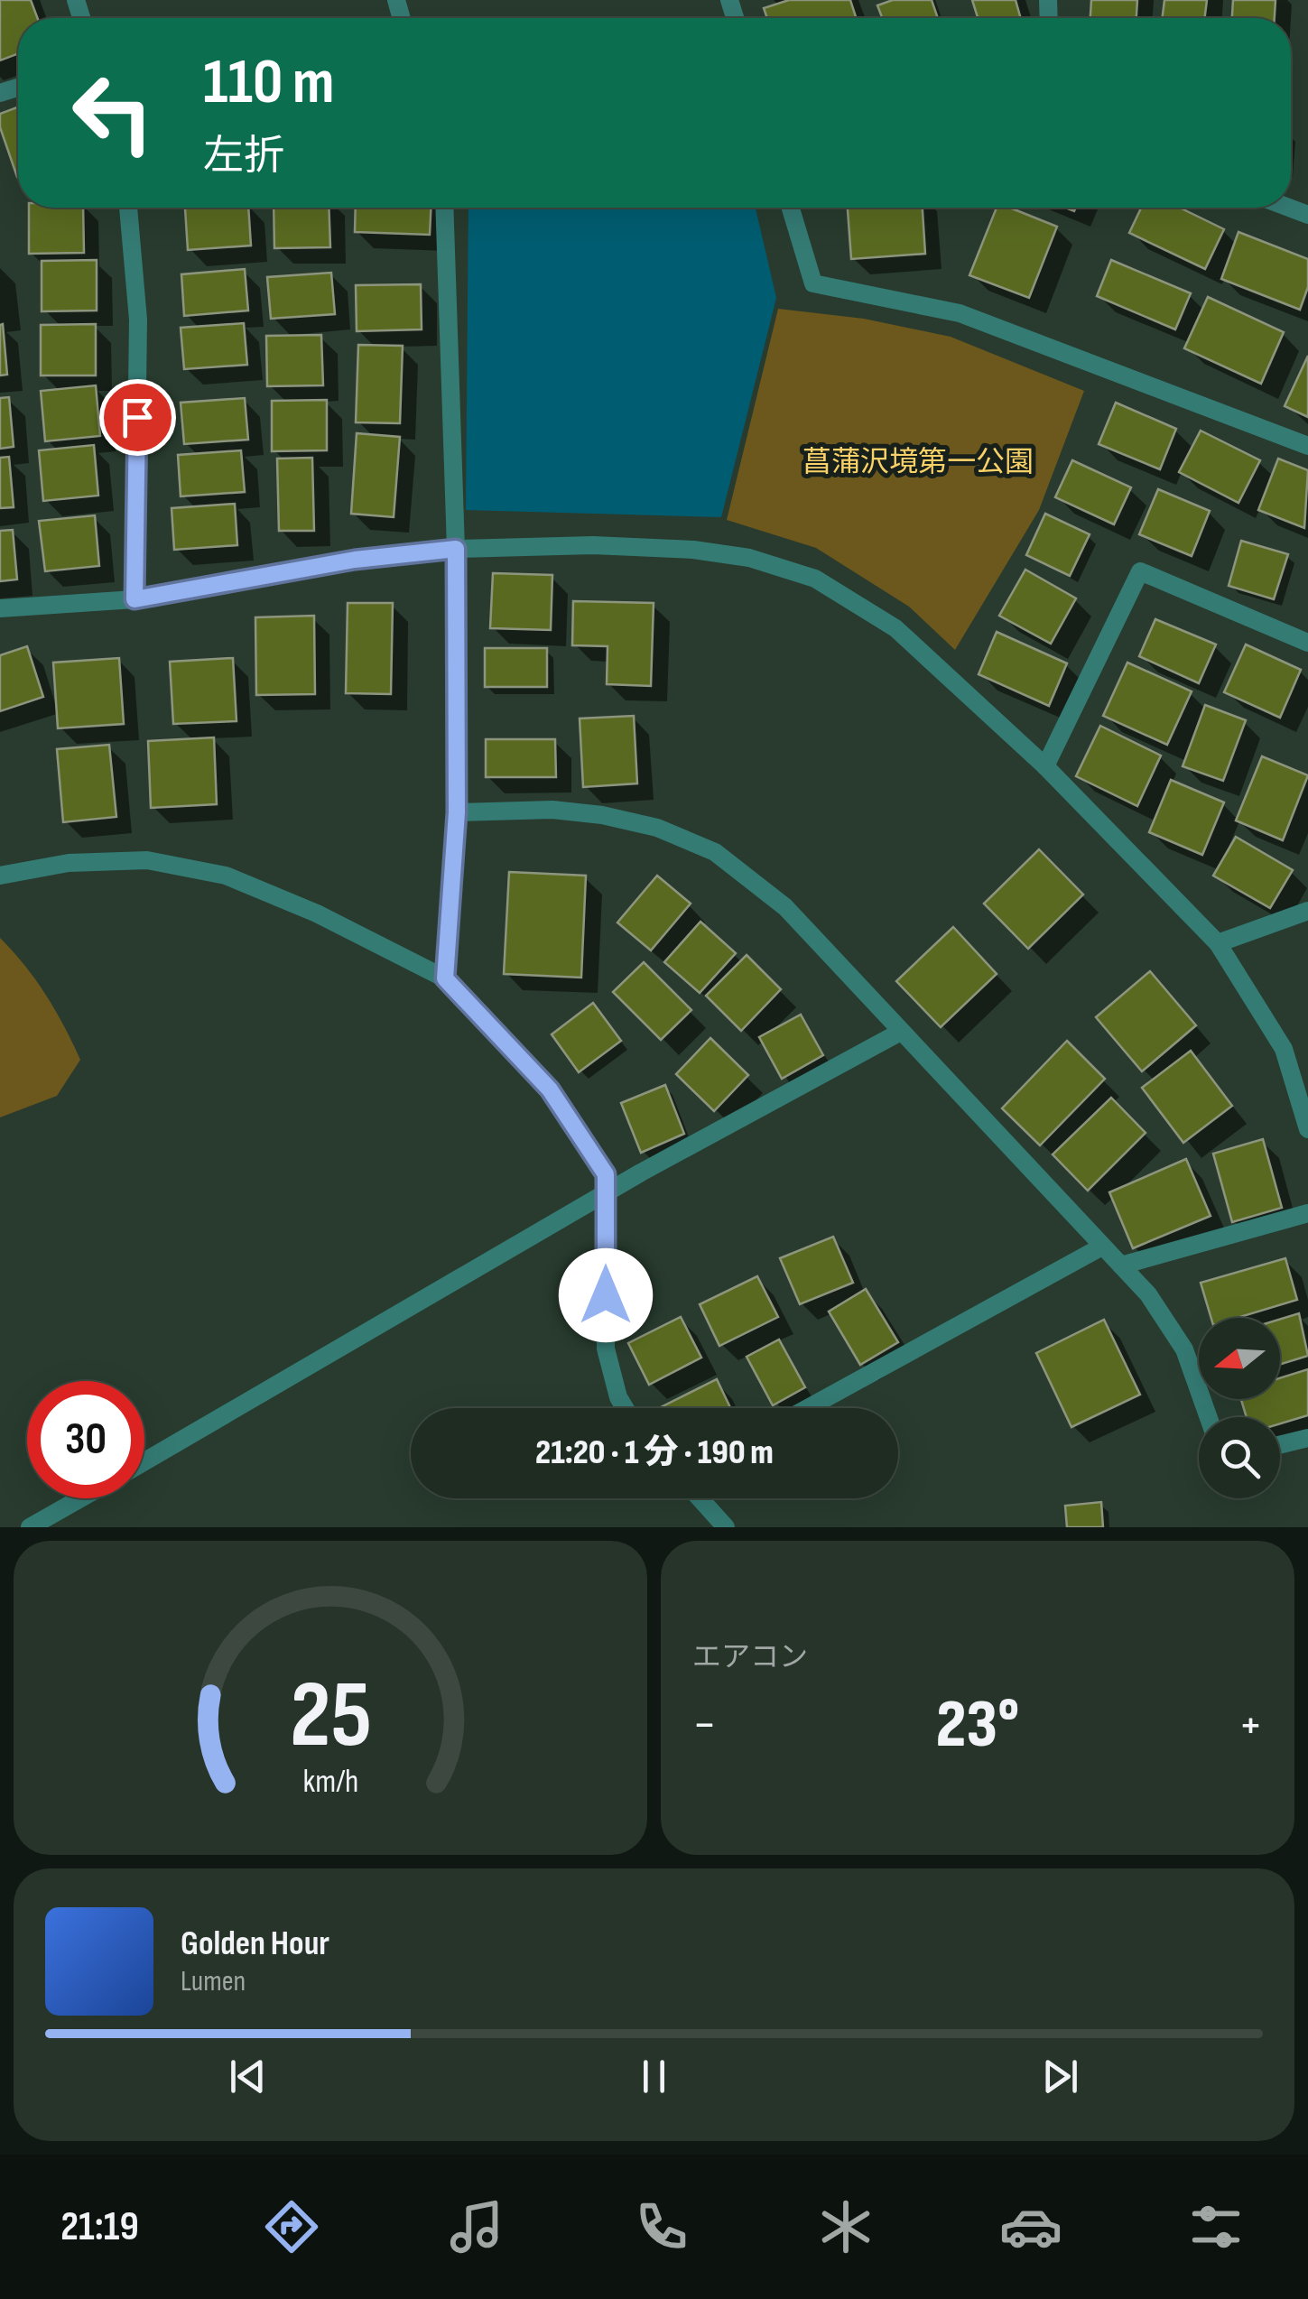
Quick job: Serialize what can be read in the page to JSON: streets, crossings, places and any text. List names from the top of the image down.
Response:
{
  "parks": ["菖蒲沢境第一公園"],
  "north": "left",
  "page": {
    "turn": ["110 m", "左折"],
    "limit": "30",
    "trip": "21:20 · 1 分 · 190 m",
    "tile": "エアコン",
    "heat": ["−", "23°", "+"],
    "song": ["Golden Hour", "Lumen"],
    "tabs": "21:19",
    "gauge": ["25", "km/h"]
  }
}
